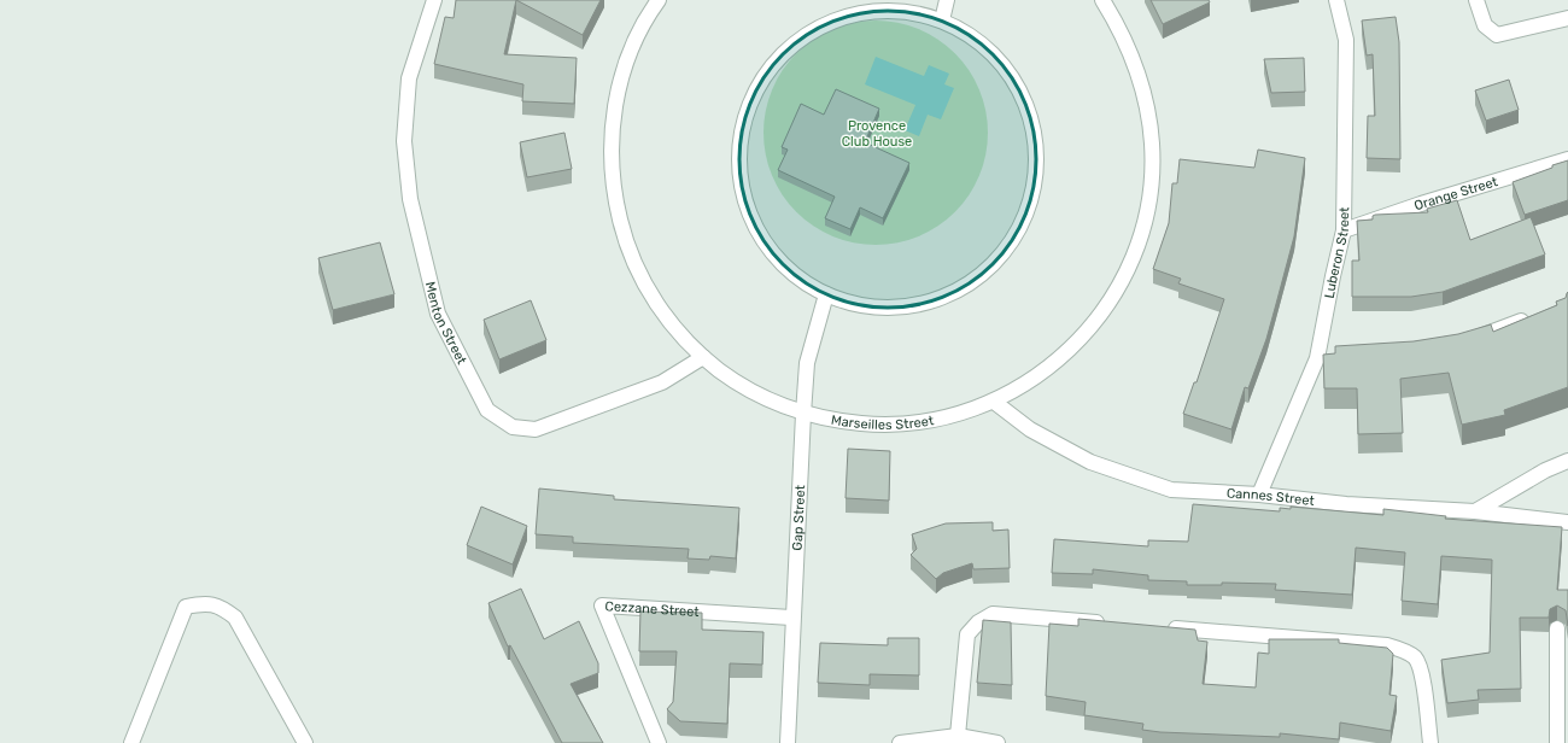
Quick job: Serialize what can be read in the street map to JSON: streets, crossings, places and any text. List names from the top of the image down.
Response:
{
  "streets": {
    "street": [
      "Orange Street",
      "Luberon Street",
      "Menton Street",
      "Marseilles Street",
      "Cannes Street",
      "Gap Street",
      "Cezzane Street"
    ]
  },
  "crossings": [
    ["Orange Street", "Luberon Street"],
    ["Luberon Street", "Cannes Street"],
    ["Menton Street", "Marseilles Street"],
    ["Marseilles Street", "Cannes Street"],
    ["Marseilles Street", "Gap Street"],
    ["Gap Street", "Cezzane Street"]
  ],
  "parks": ["Provence Club House"]
}
